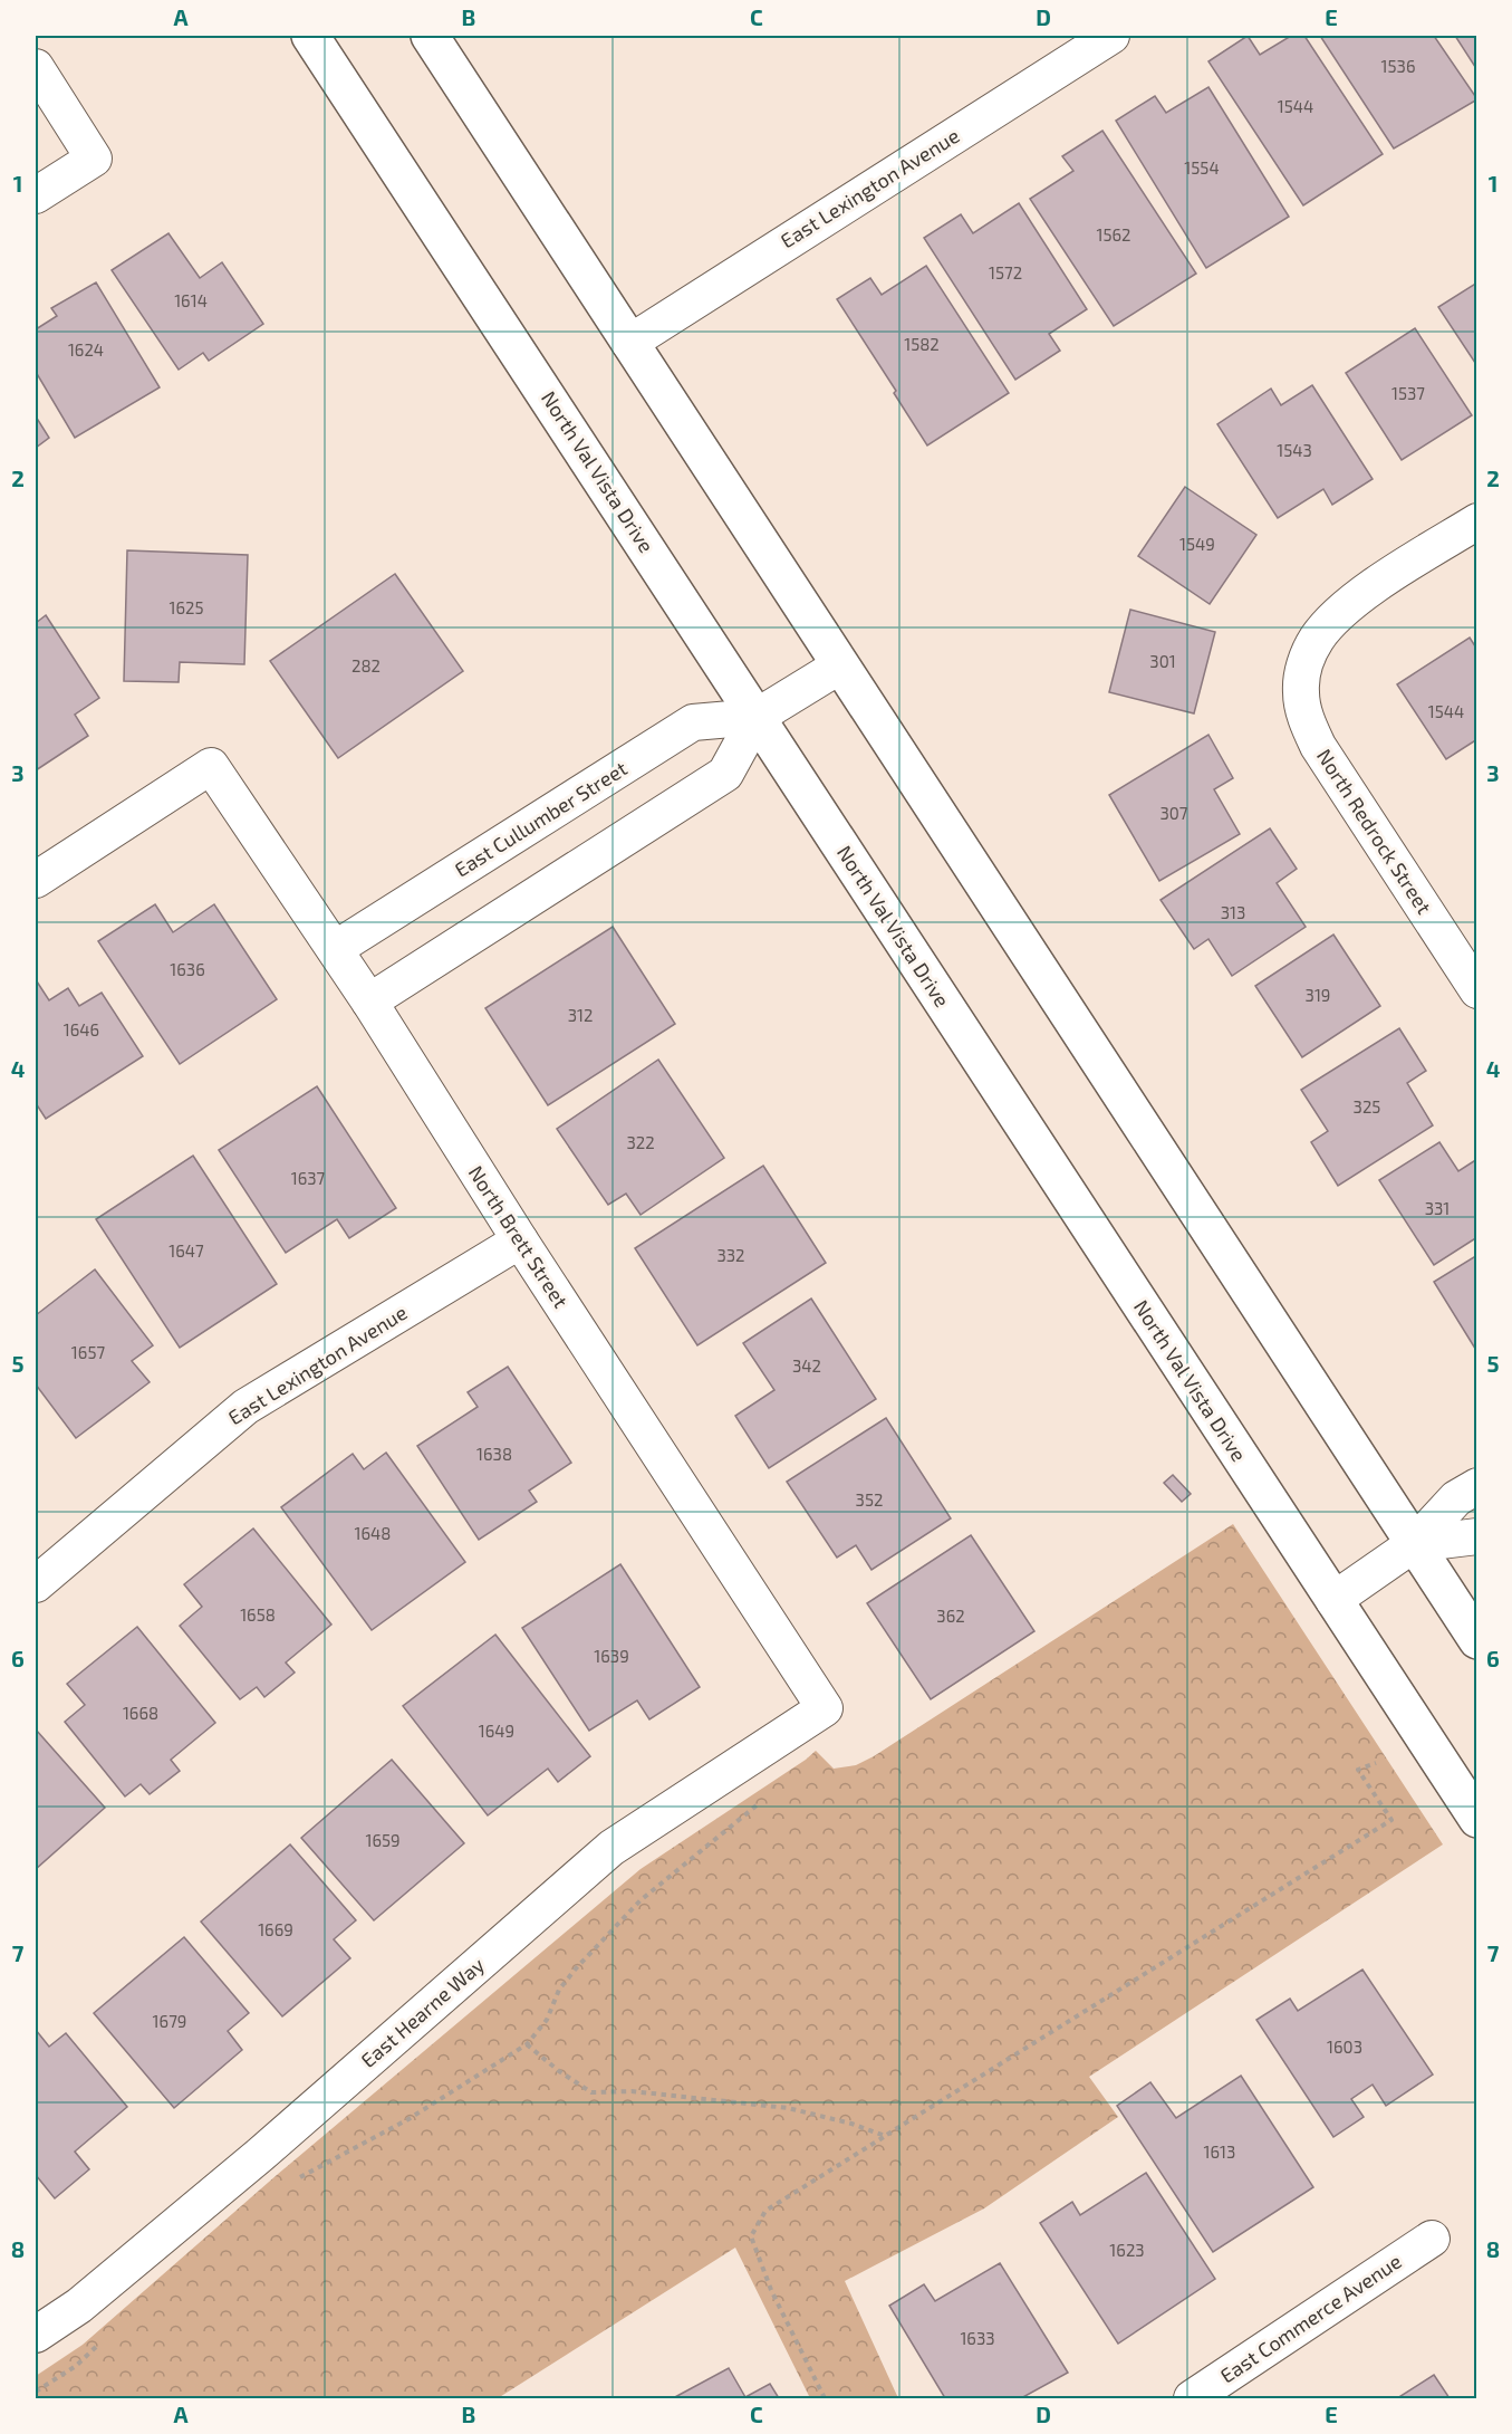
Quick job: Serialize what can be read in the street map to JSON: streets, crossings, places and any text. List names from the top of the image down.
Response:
{
  "streets": {
    "main road": ["North Val Vista Drive"],
    "street": [
      "East Lexington Avenue",
      "East Cullumber Street",
      "North Redrock Street",
      "North Brett Street",
      "East Hearne Way",
      "East Commerce Avenue"
    ]
  },
  "crossings": [
    ["East Lexington Avenue", "North Brett Street"],
    ["North Val Vista Drive", "East Cullumber Street"],
    ["East Cullumber Street", "North Brett Street"],
    ["North Brett Street", "East Hearne Way"]
  ],
  "house_numbers": [
    "1536",
    "1544",
    "1554",
    "1562",
    "1572",
    "1614",
    "1582",
    "1624",
    "1537",
    "1543",
    "1549",
    "1625",
    "301",
    "282",
    "1544",
    "307",
    "313",
    "1636",
    "319",
    "312",
    "1646",
    "325",
    "322",
    "1637",
    "331",
    "1647",
    "332",
    "1657",
    "342",
    "1638",
    "352",
    "1648",
    "1658",
    "362",
    "1639",
    "1668",
    "1649",
    "1659",
    "1669",
    "1679",
    "1603",
    "1613",
    "1623",
    "1633"
  ],
  "grid": {
    "columns": [
      "A",
      "B",
      "C",
      "D",
      "E"
    ],
    "rows": [
      "1",
      "2",
      "3",
      "4",
      "5",
      "6",
      "7",
      "8"
    ]
  }
}
